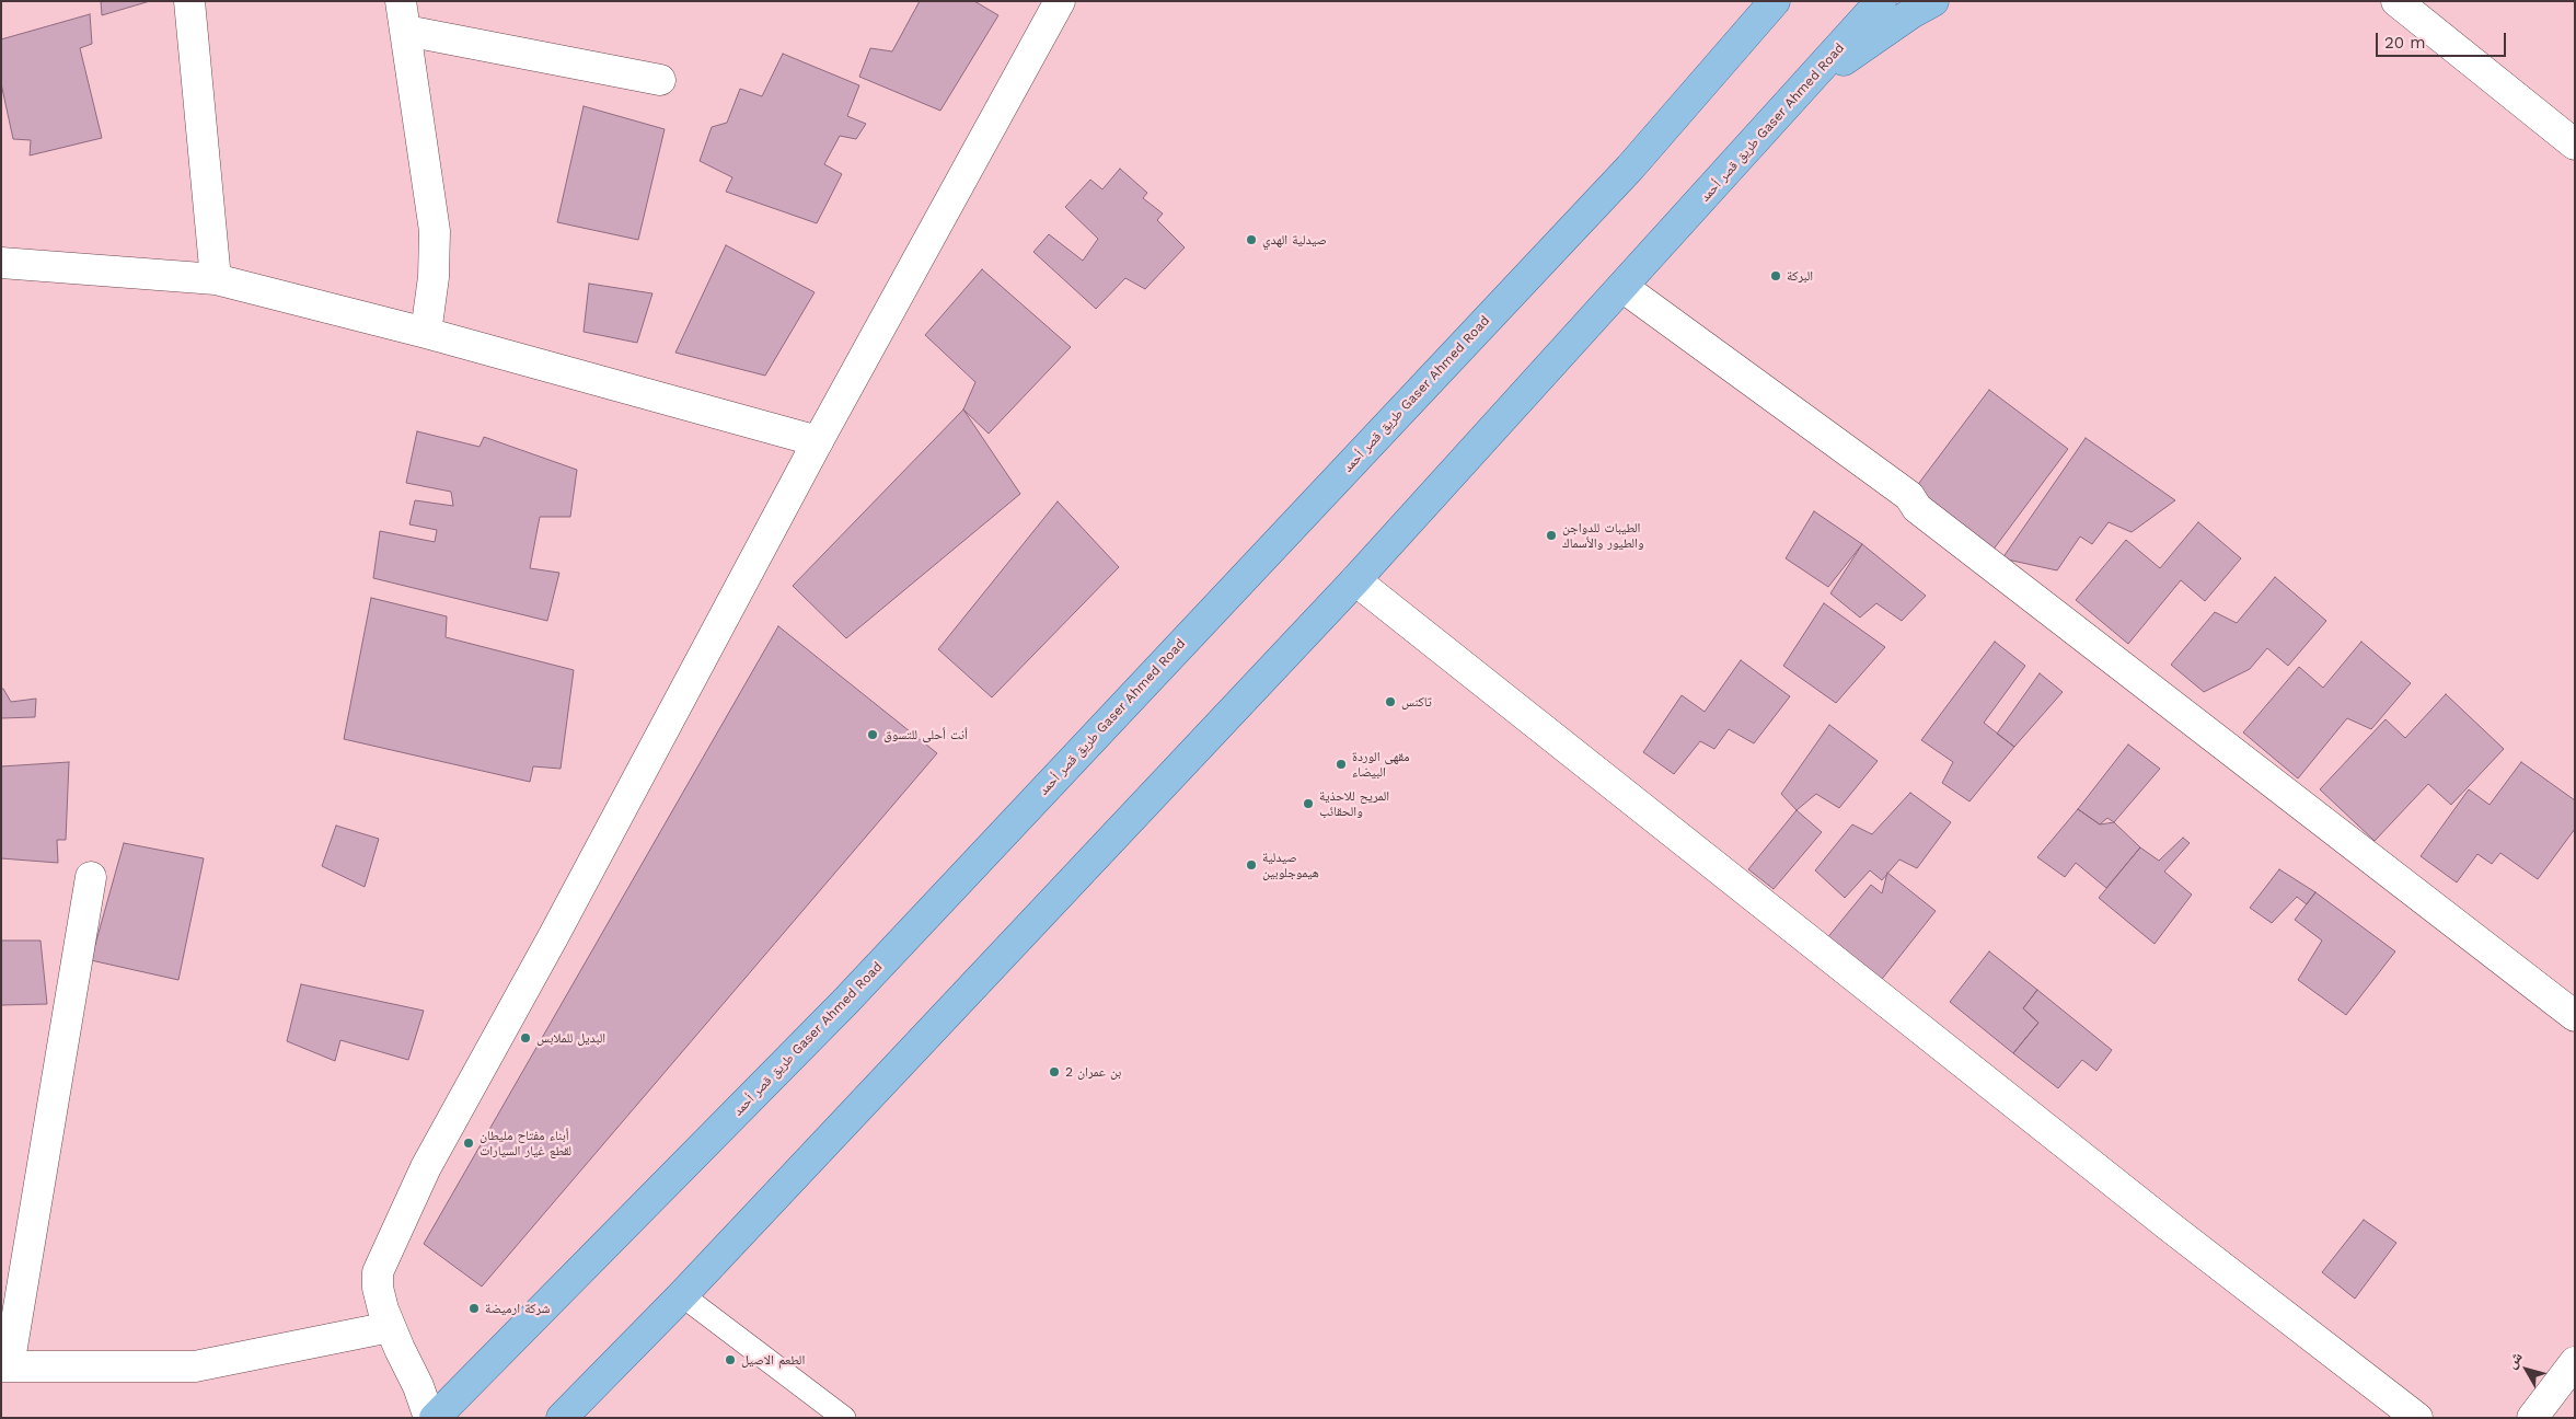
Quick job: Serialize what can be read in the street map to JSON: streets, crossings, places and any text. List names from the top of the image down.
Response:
{
  "streets": {
    "main road": ["طريق قصر أحمد Gaser Ahmed Road"]
  },
  "places": [
    "صيدلية الهدي",
    "البركة",
    "الطيبات للدواجن والطيور والأسماك",
    "تاكنس",
    "أنت أحلى للتسوق",
    "مقهى الوردة البيضاء",
    "المريح للاحذية والحقائب",
    "صيدلية هيموجلوبين",
    "البديل للملابس",
    "بن عمران 2",
    "أبناء مفتاح مليطان لقطع غيار السيارات",
    "شركة ارميضة",
    "الطعم الاصيل"
  ],
  "scale_bar": "20 m",
  "north": "top left"
}
